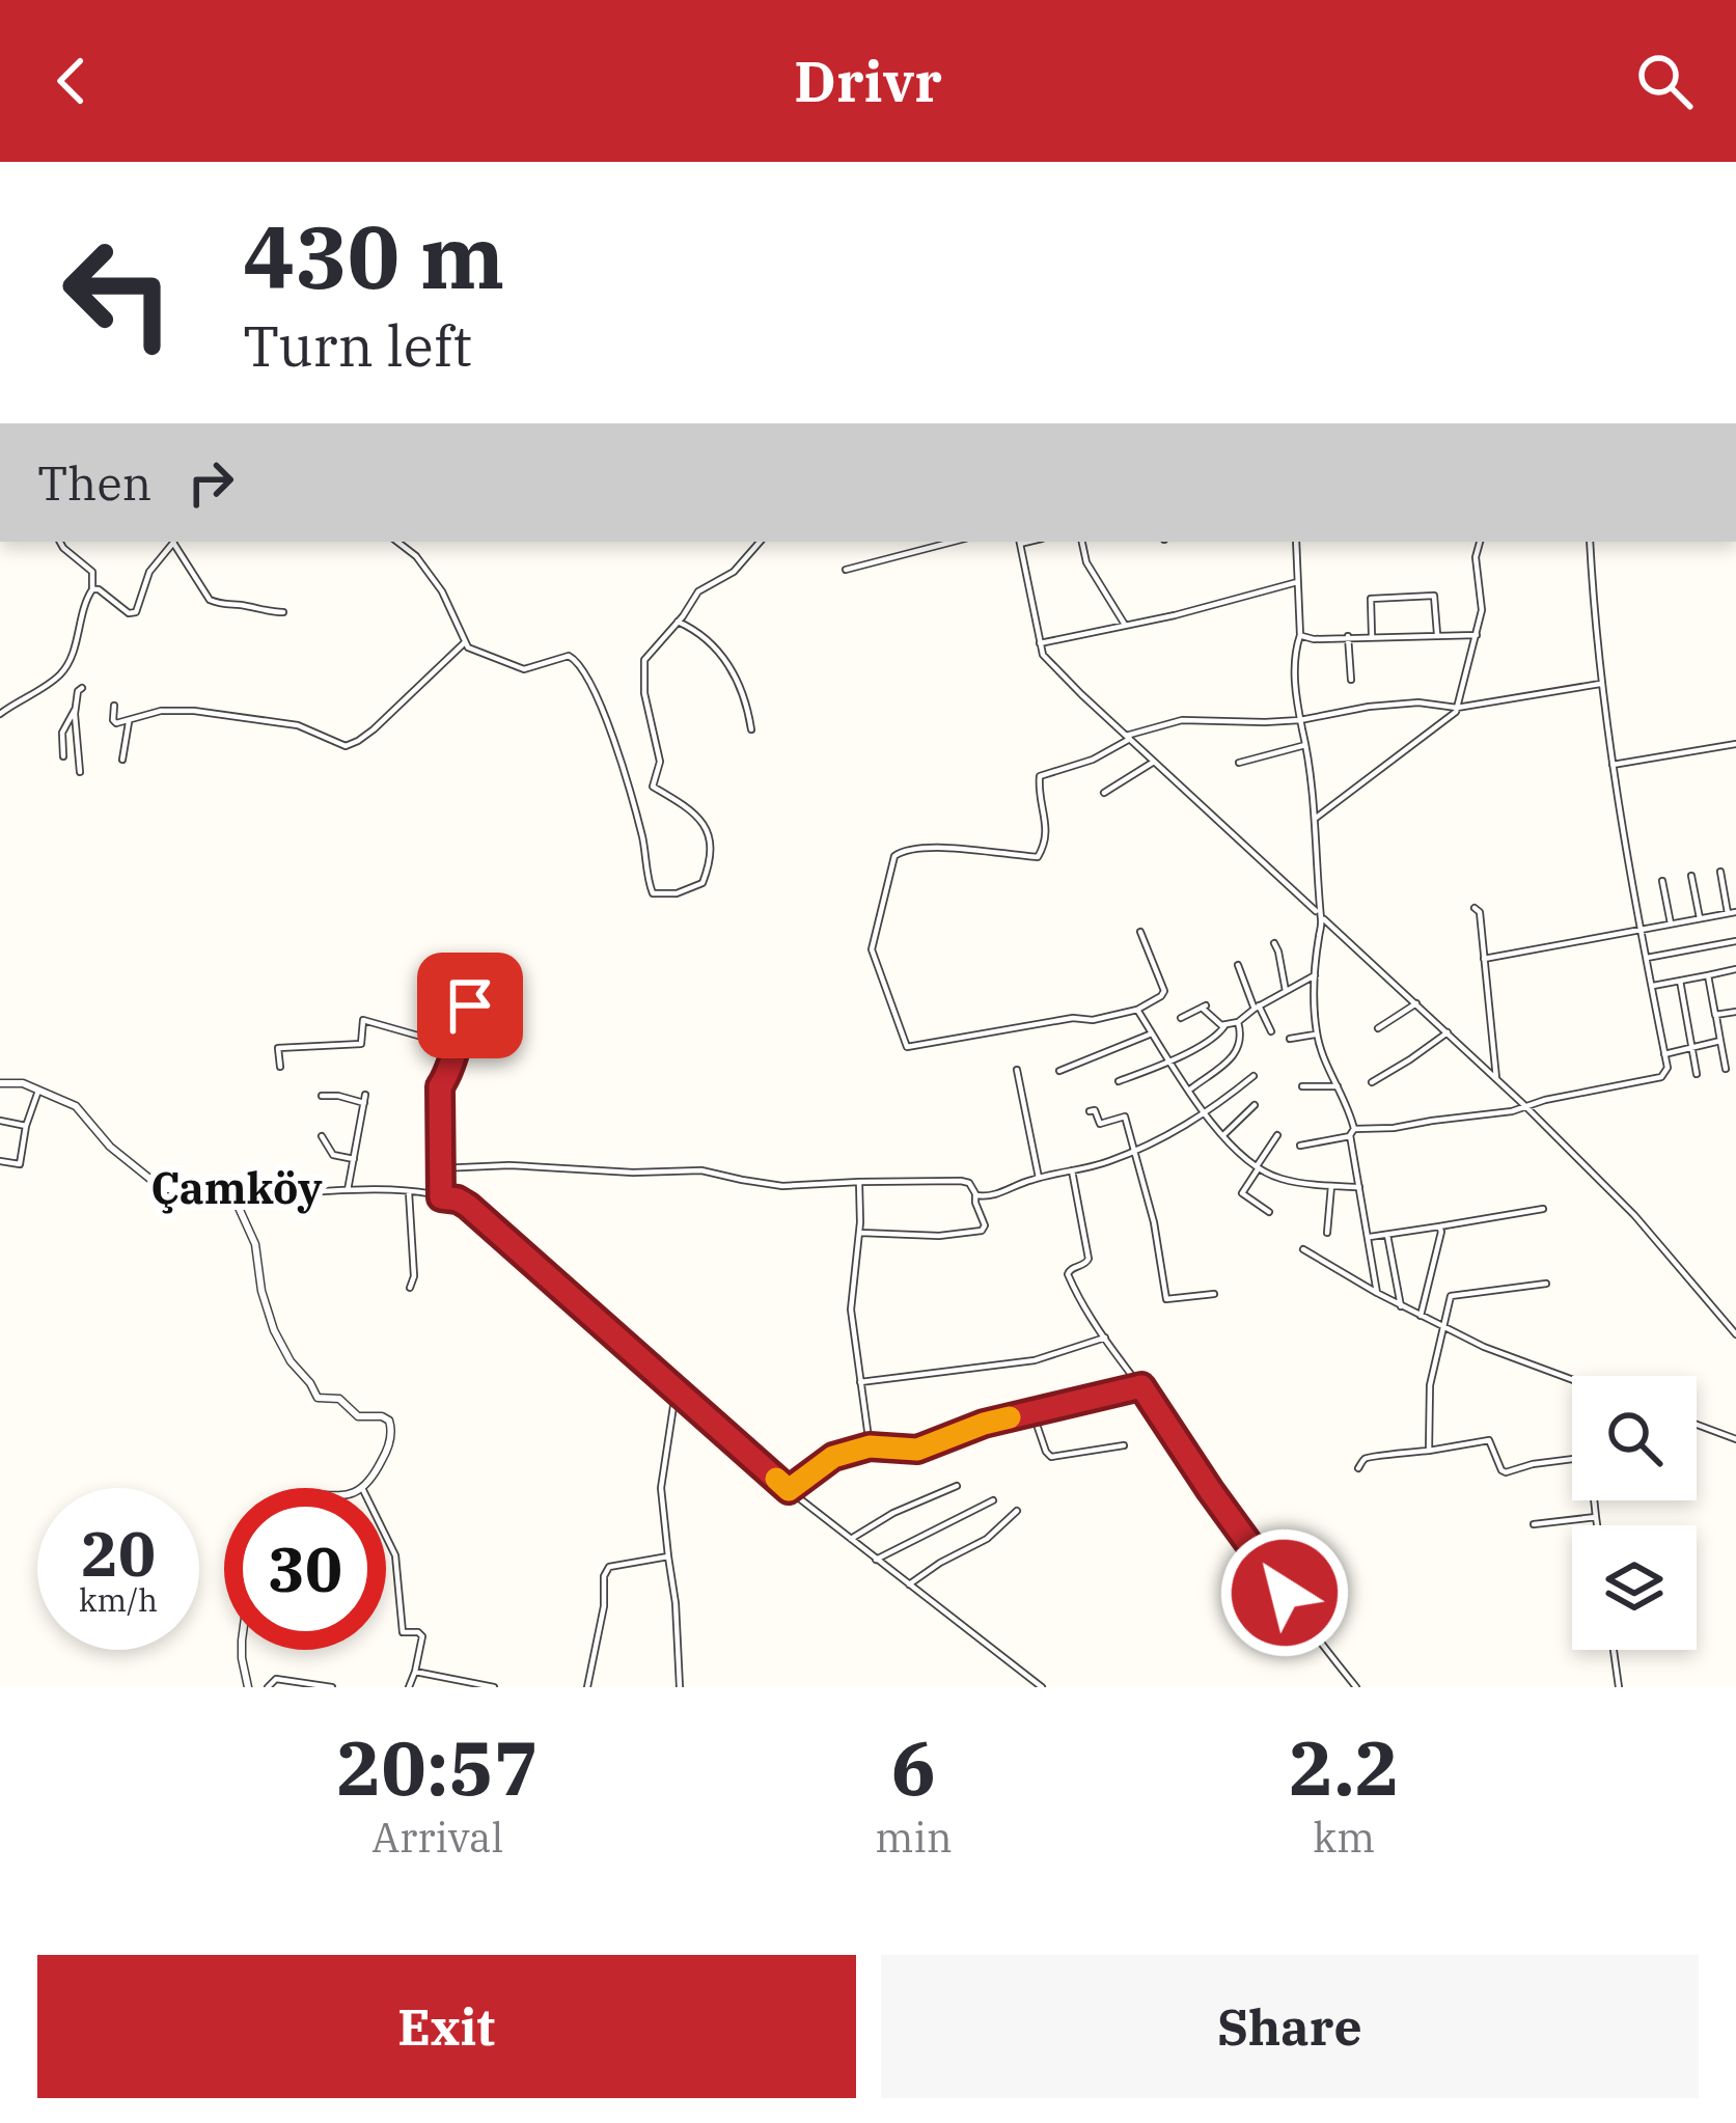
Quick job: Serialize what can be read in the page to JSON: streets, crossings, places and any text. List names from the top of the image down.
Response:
{
  "districts": ["Çamköy"],
  "page": {
    "header": "Drivr",
    "turn": ["430 m", "Turn left"],
    "then": "Then",
    "speed": "20 km/h",
    "limit": "30",
    "eta": [
      "20:57",
      "Arrival",
      "6",
      "min",
      "2.2",
      "km"
    ],
    "buttons": ["Exit", "Share"]
  }
}
